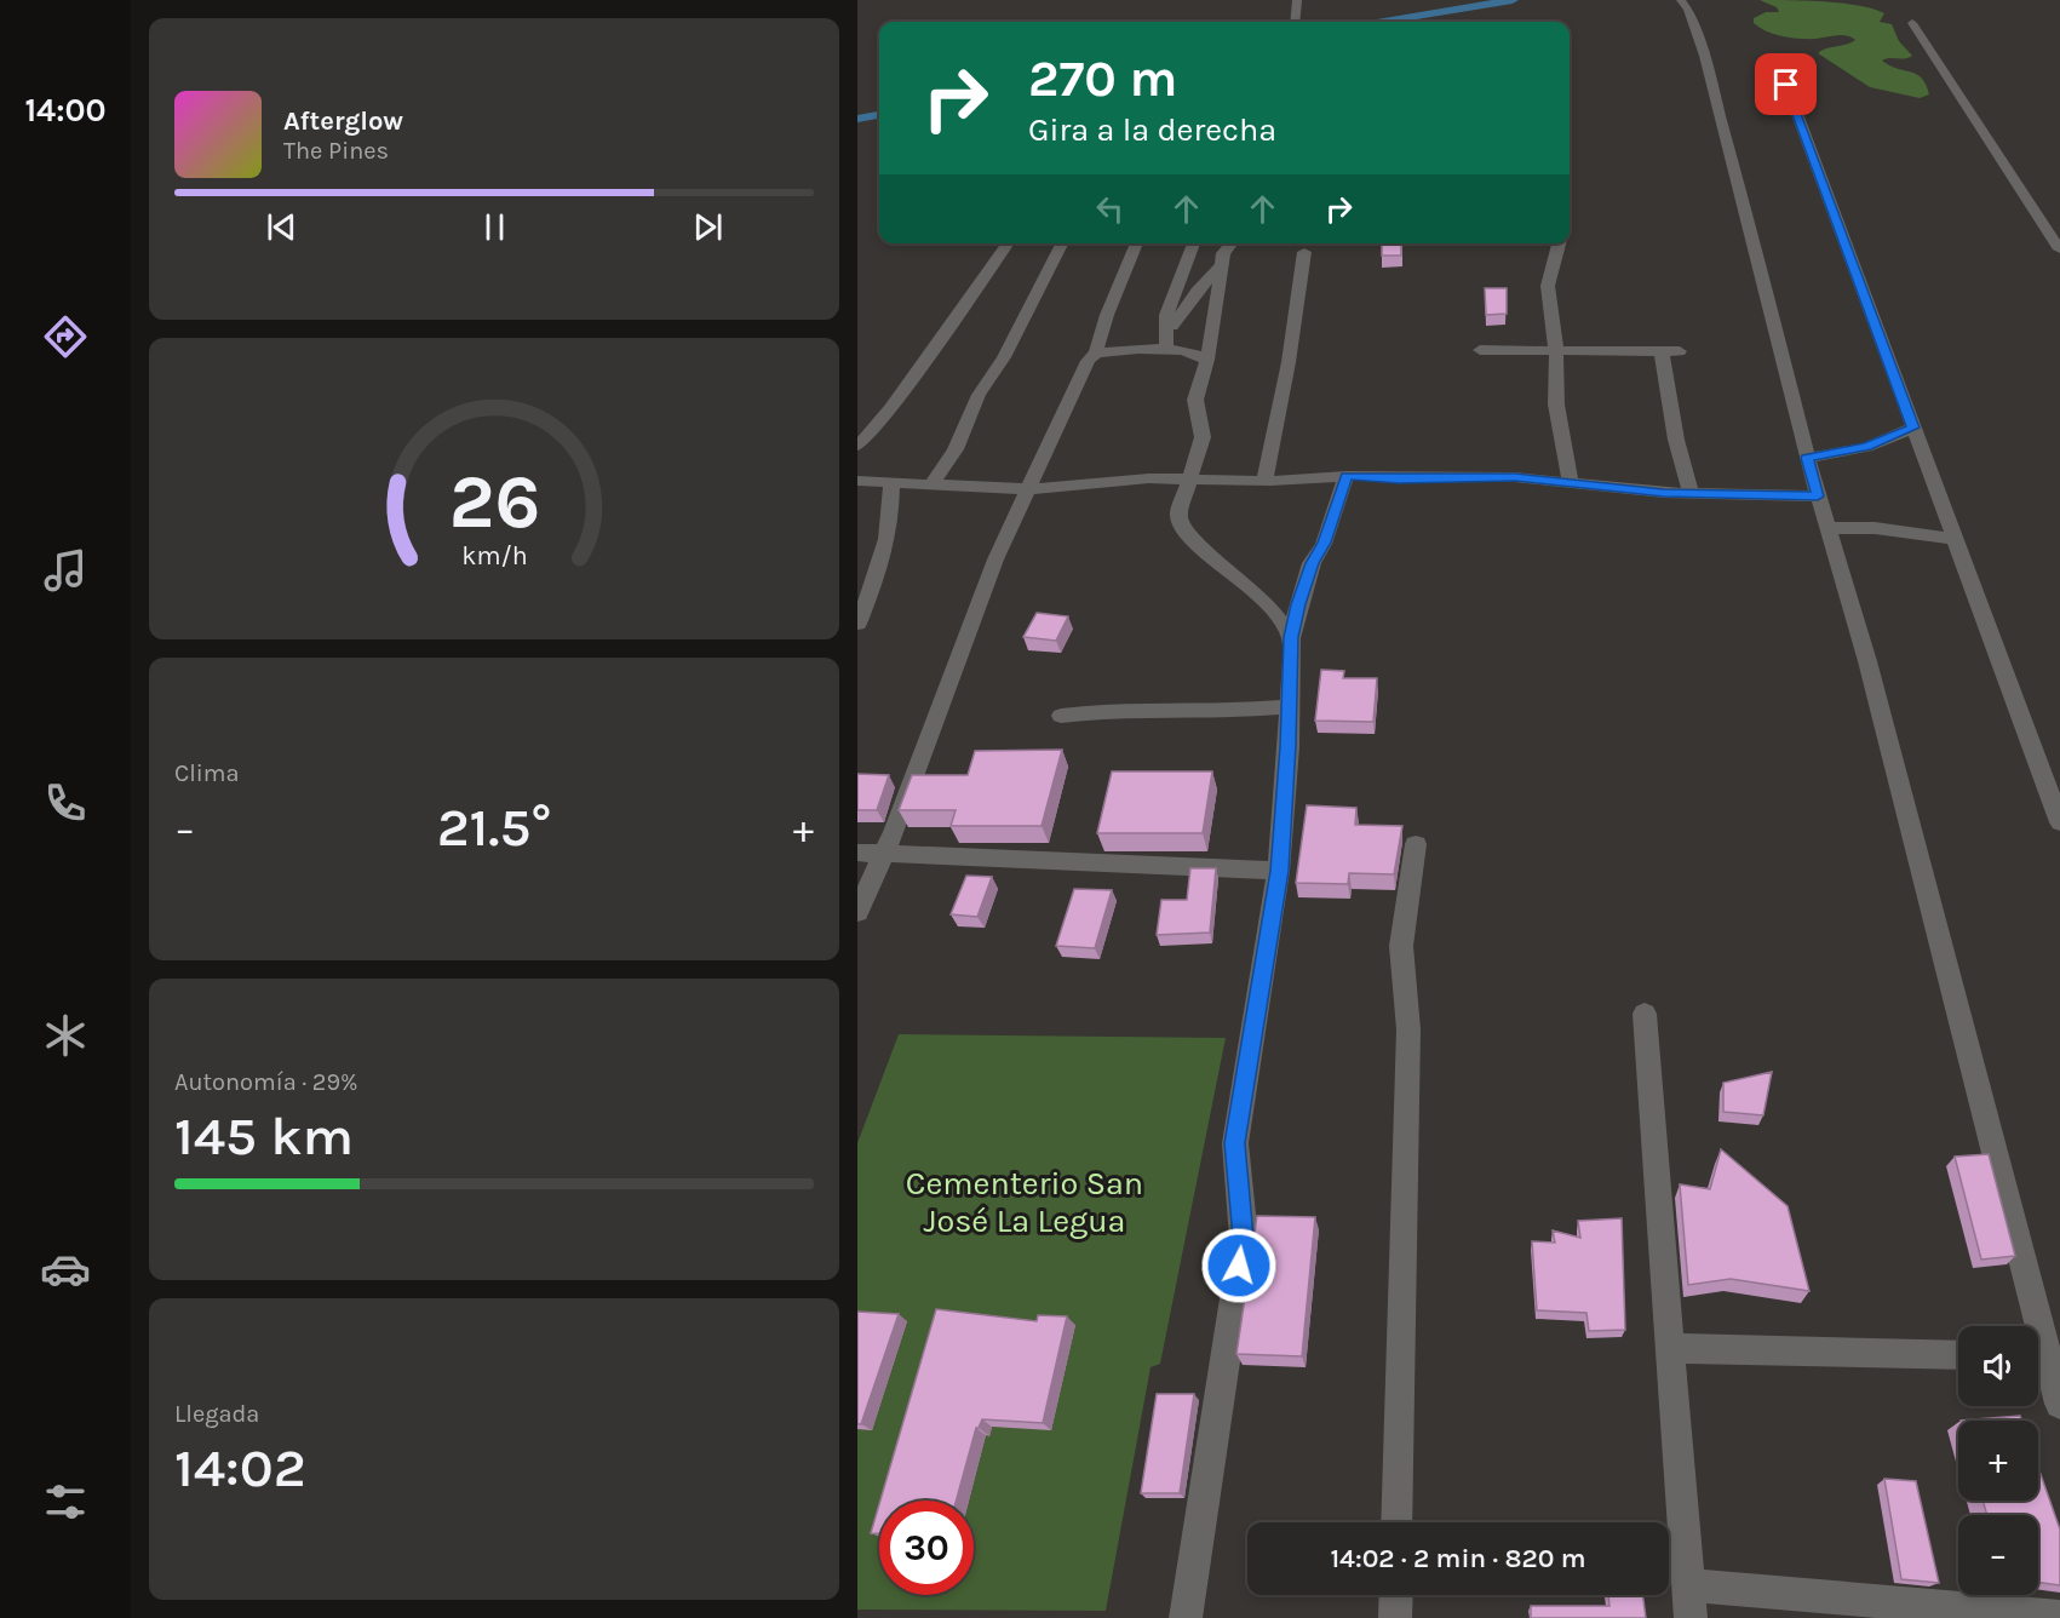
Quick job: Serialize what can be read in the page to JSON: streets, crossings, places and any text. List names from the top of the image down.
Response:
{
  "parks": ["Cementerio San José La Legua"],
  "page": {
    "tabs": "14:00",
    "turn": ["270 m", "Gira a la derecha"],
    "song": ["Afterglow", "The Pines"],
    "tile": [
      "Clima",
      ["Autonomía · 29%", "145 km"],
      ["Llegada", "14:02"]
    ],
    "heat": ["−", "21.5°", "+"],
    "map_buttons": ["+", "−"],
    "limit": "30",
    "trip": "14:02 · 2 min · 820 m",
    "gauge": ["26", "km/h"]
  }
}
